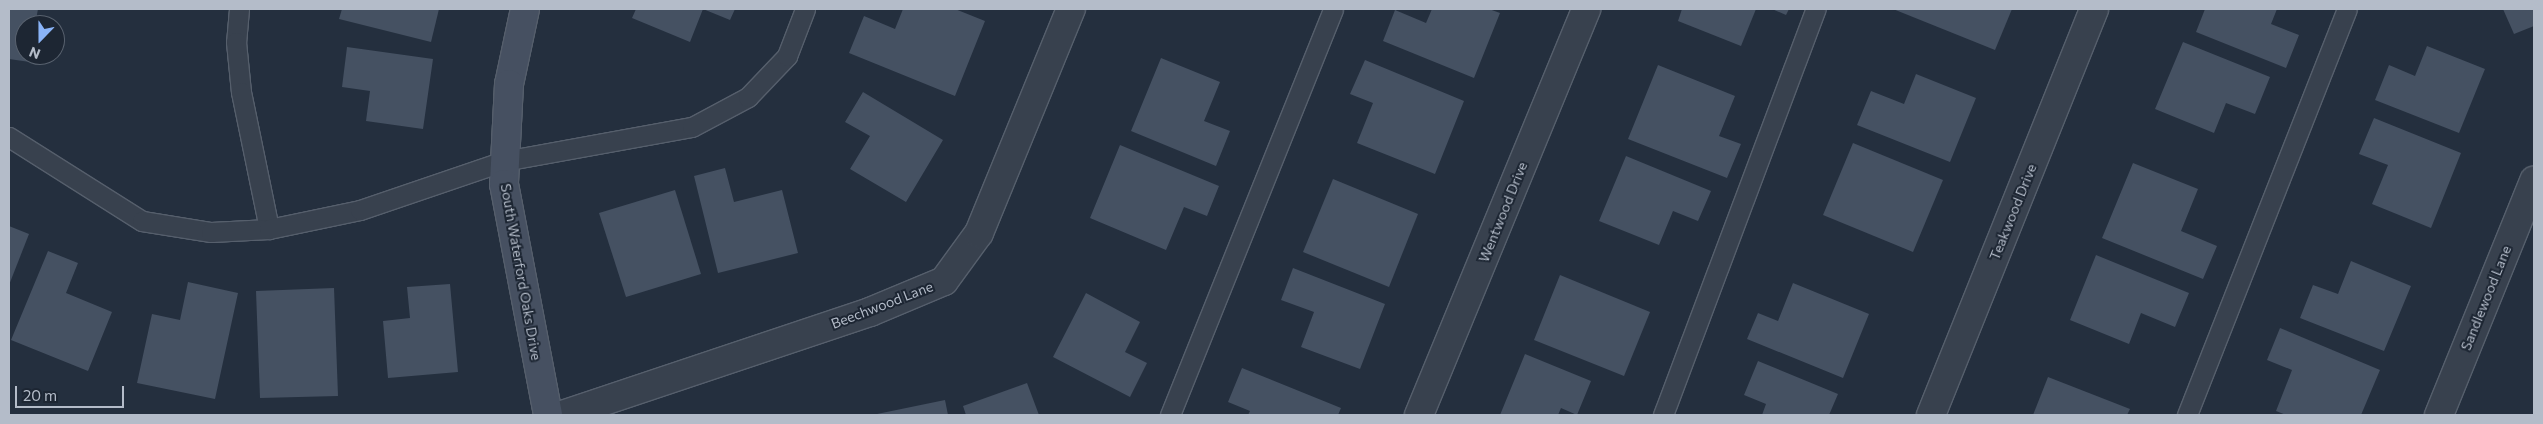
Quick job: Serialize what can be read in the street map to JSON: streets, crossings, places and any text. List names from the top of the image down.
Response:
{
  "streets": {
    "street": [
      "Wentwood Drive",
      "Teakwood Drive",
      "South Waterford Oaks Drive",
      "Sandlewood Lane",
      "Beechwood Lane"
    ]
  },
  "scale_bar": "20 m",
  "north": "bottom"
}
